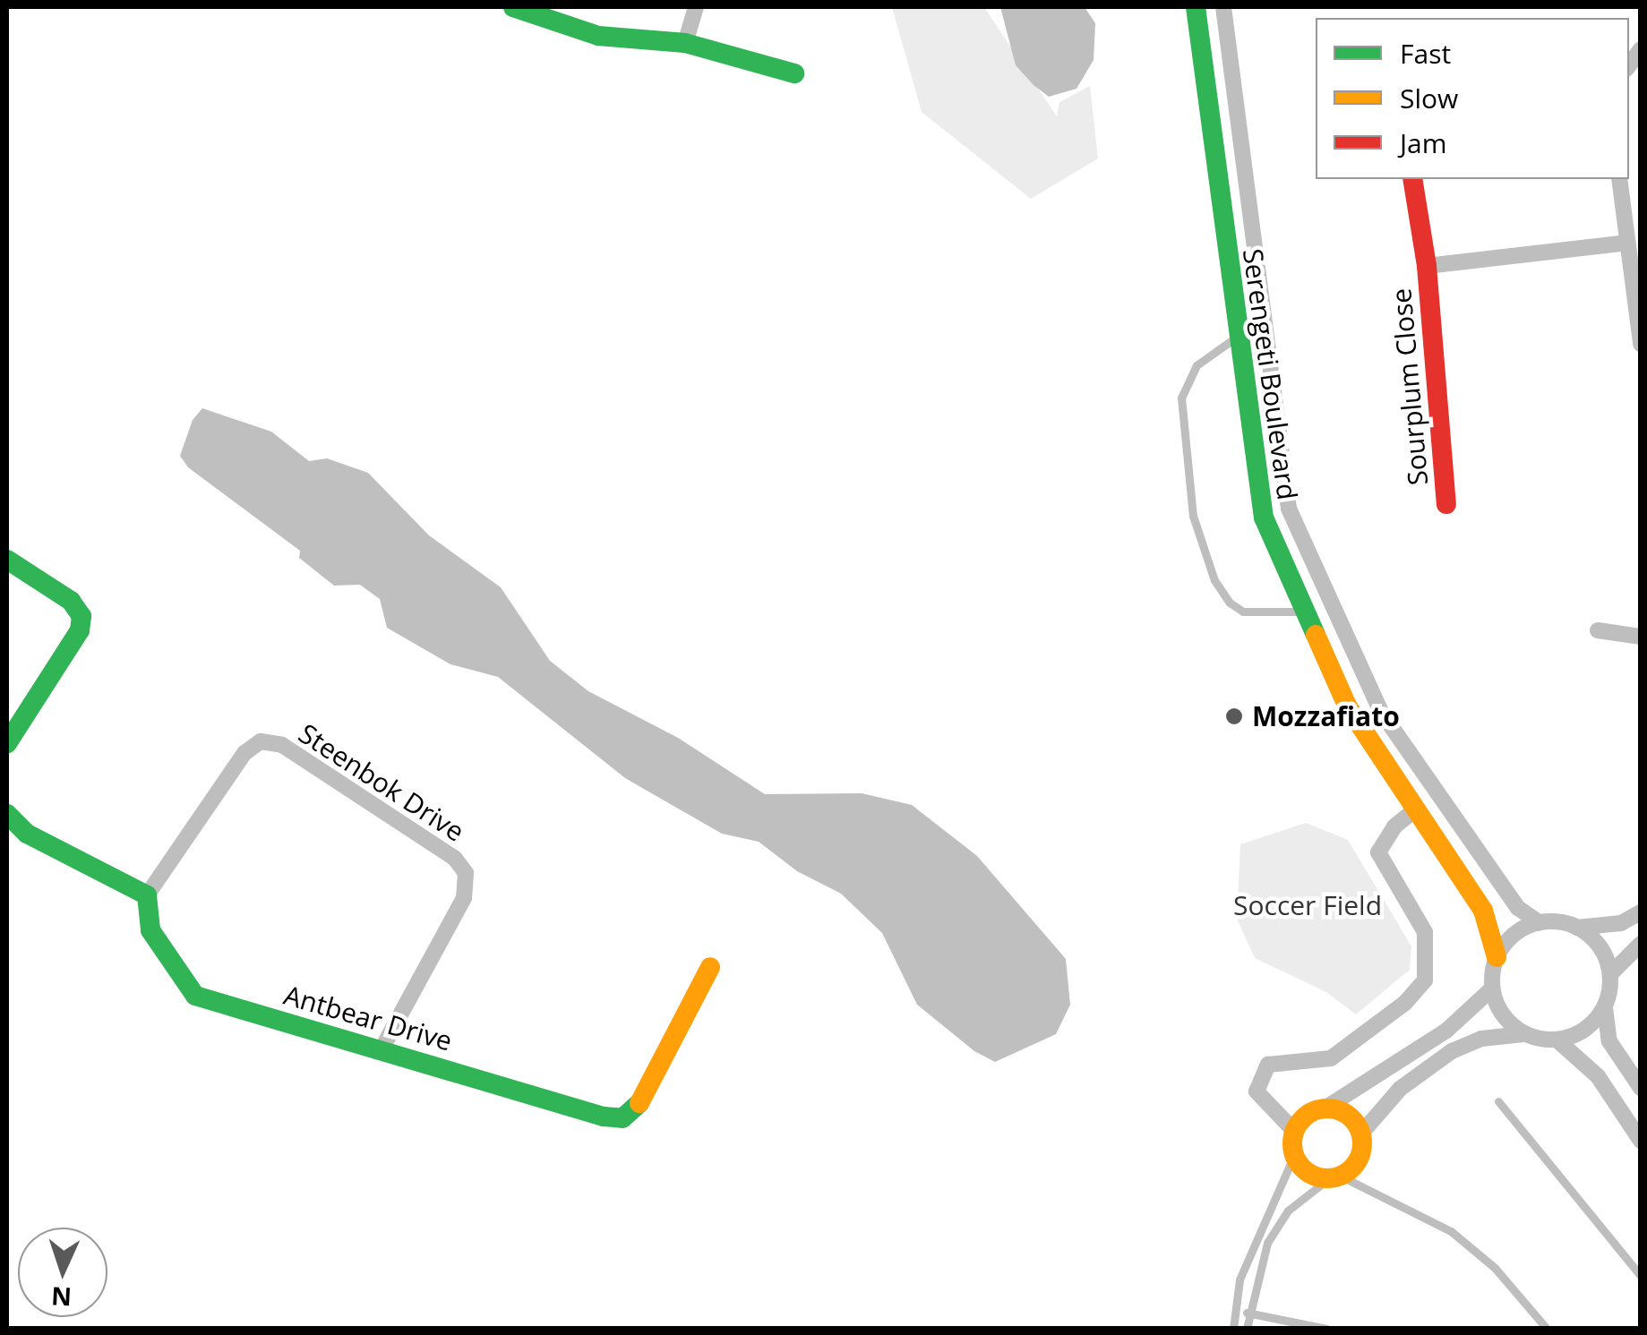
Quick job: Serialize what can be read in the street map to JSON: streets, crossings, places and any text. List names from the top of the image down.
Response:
{
  "streets": {
    "street": [
      "Serengeti Boulevard",
      "Sourplum Close",
      "Steenbok Drive",
      "Antbear Drive"
    ]
  },
  "crossings": [
    ["Steenbok Drive", "Antbear Drive"]
  ],
  "parks": ["Soccer Field"],
  "places": ["Mozzafiato"],
  "legend": ["Fast", "Slow", "Jam"],
  "north": "bottom"
}
